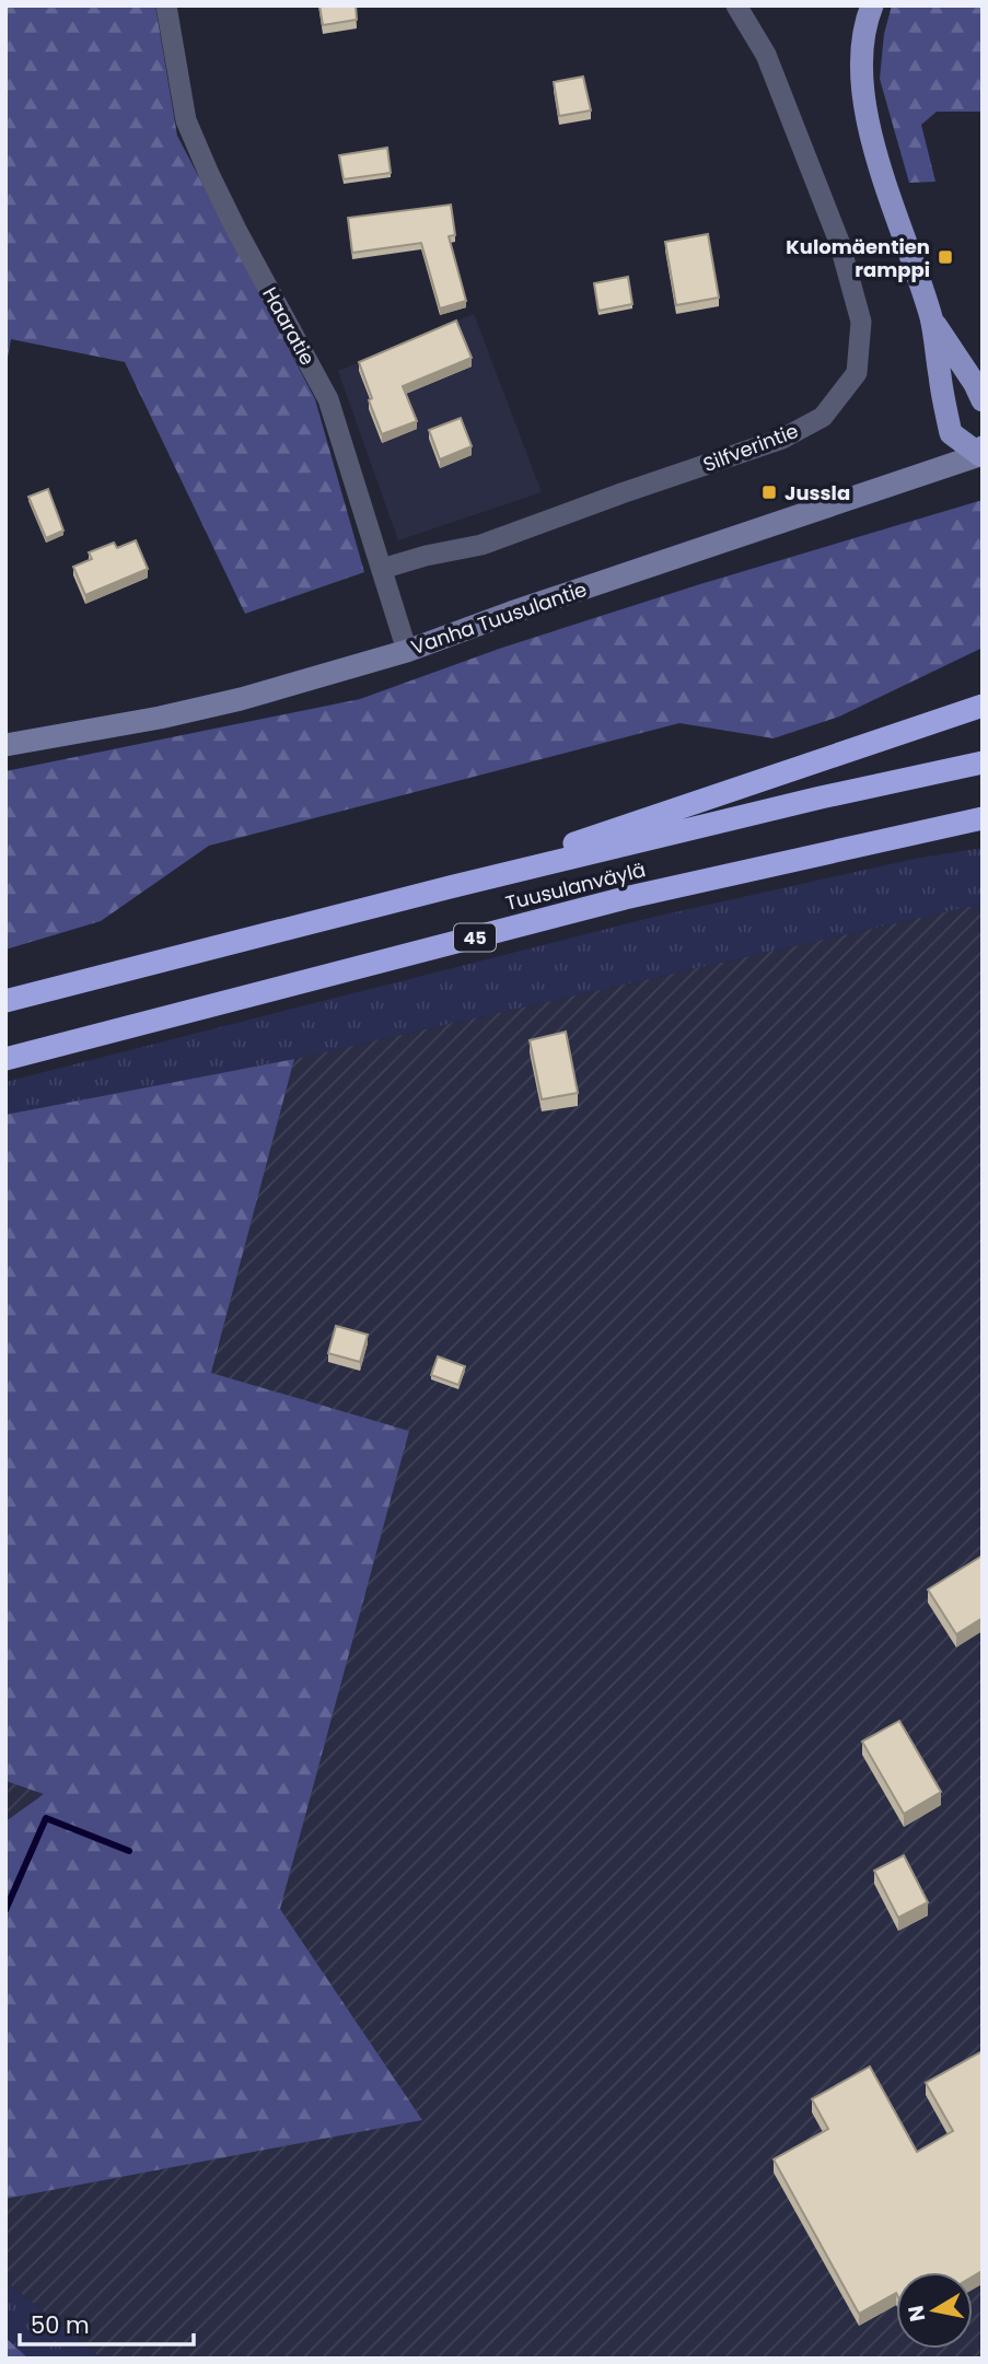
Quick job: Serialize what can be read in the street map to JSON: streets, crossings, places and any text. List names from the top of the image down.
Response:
{
  "streets": {
    "highway": ["Tuusulanväylä", "45"],
    "main road": ["Vanha Tuusulantie"],
    "street": ["Haaratie", "Silfverintie"]
  },
  "crossings": [
    ["Haaratie", "Silfverintie"],
    ["Haaratie", "Vanha Tuusulantie"]
  ],
  "places": {
    "transit": ["Kulomäentien ramppi", "Jussla"]
  },
  "scale_bar": "50 m",
  "north": "left"
}
